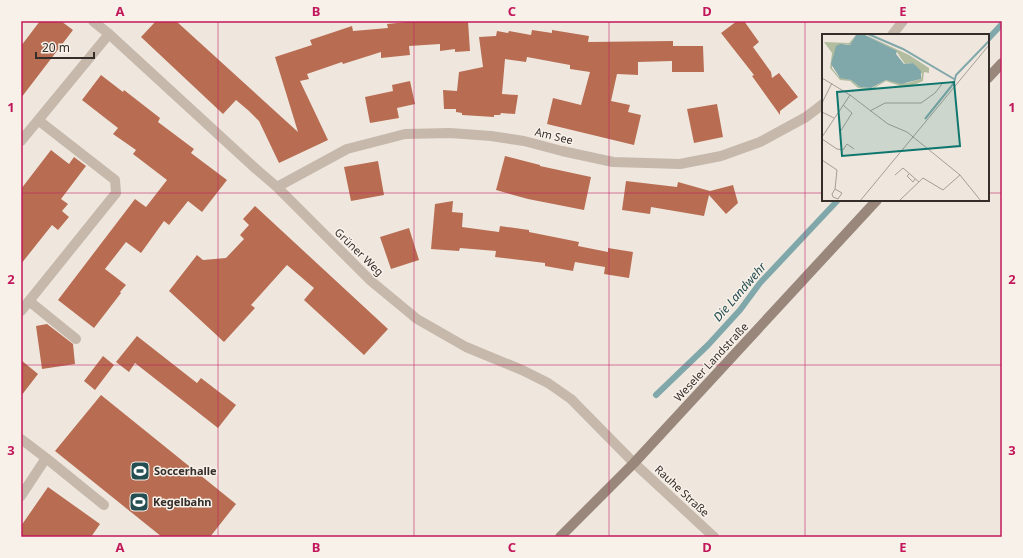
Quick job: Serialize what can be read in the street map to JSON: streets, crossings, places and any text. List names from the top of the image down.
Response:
{
  "streets": {
    "main road": ["Weseler Landstraße"],
    "street": ["Am See", "Grüner Weg", "Rauhe Straße"]
  },
  "crossings": [
    ["Am See", "Grüner Weg"],
    ["Grüner Weg", "Weseler Landstraße"],
    ["Grüner Weg", "Rauhe Straße"],
    ["Weseler Landstraße", "Rauhe Straße"]
  ],
  "water": ["Die Landwehr"],
  "places": {
    "sports": ["Soccerhalle", "Kegelbahn"]
  },
  "scale_bar": "20 m",
  "grid": {
    "columns": [
      "A",
      "B",
      "C",
      "D",
      "E"
    ],
    "rows": ["1", "2", "3"]
  }
}
